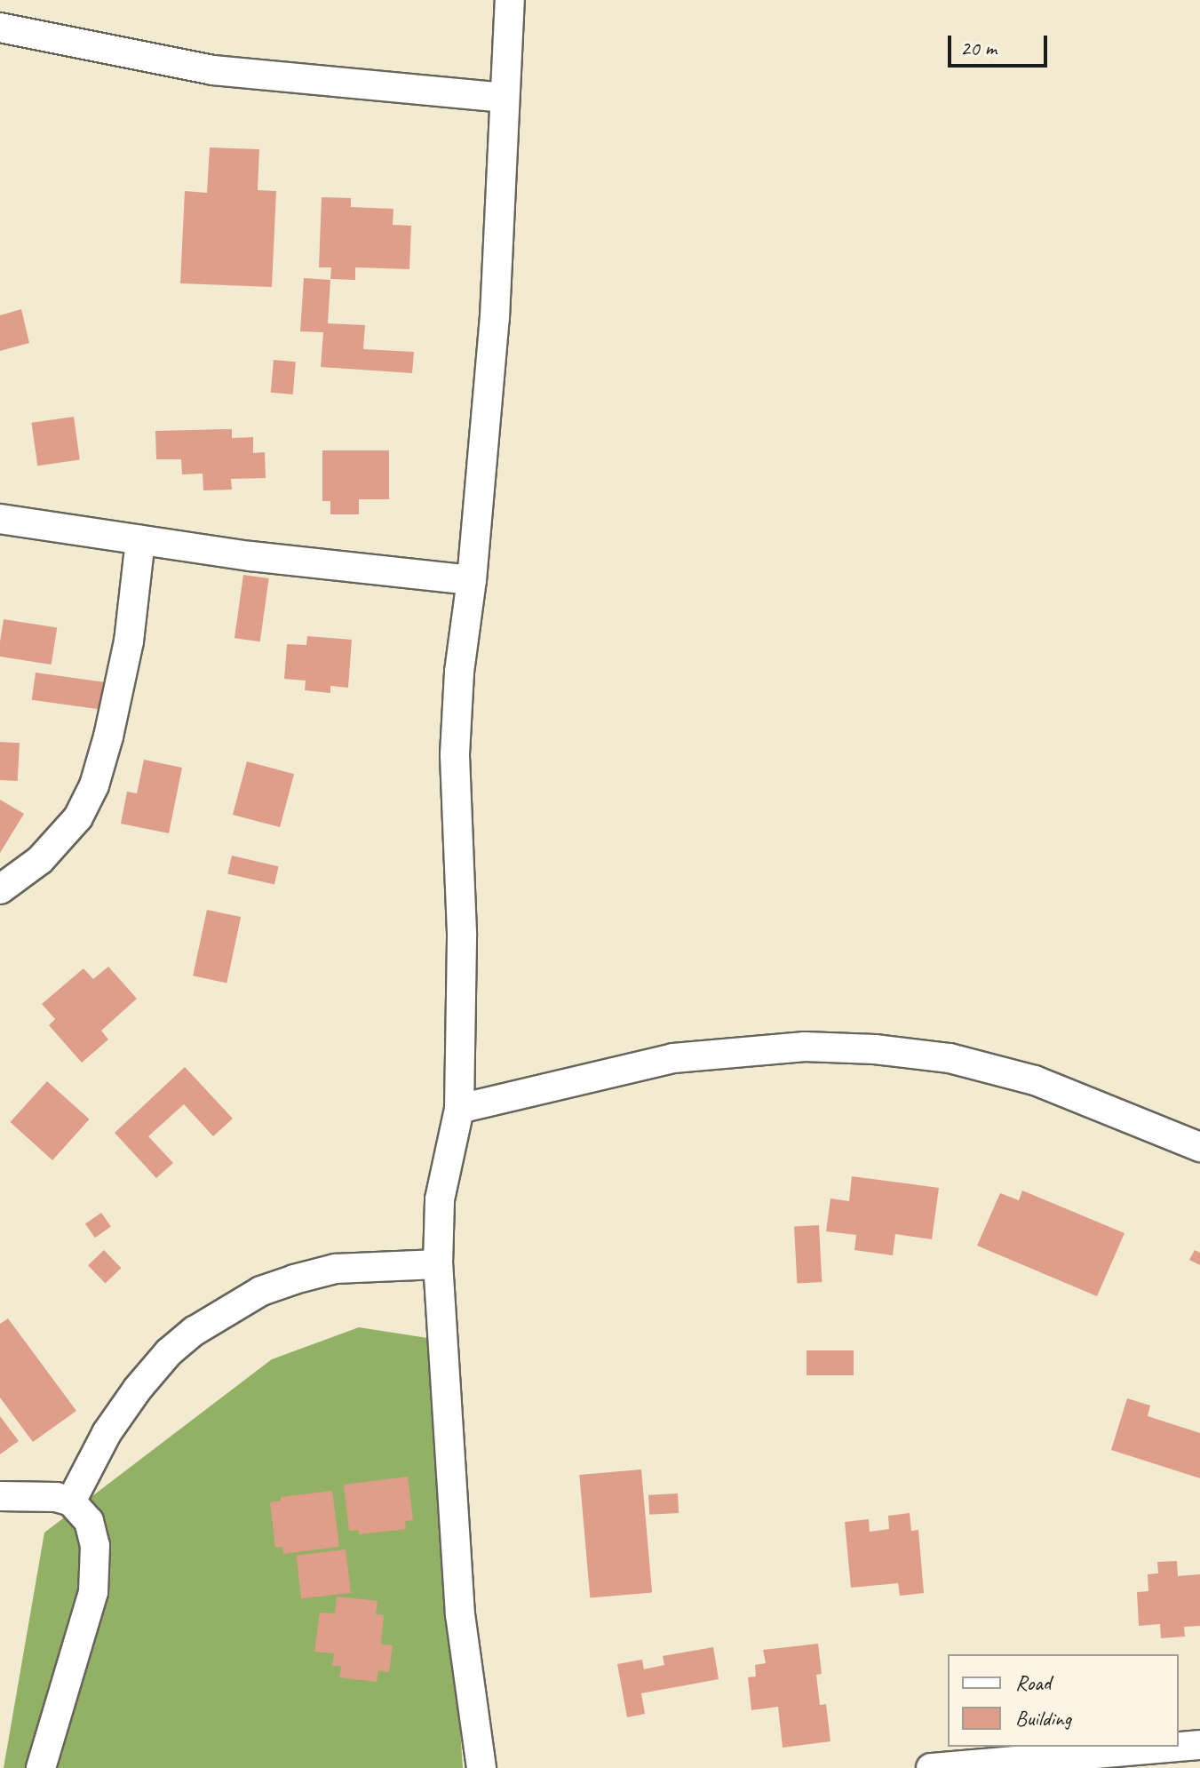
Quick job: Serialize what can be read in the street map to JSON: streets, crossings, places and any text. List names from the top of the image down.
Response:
{
  "legend": ["Road", "Building"],
  "scale_bar": "20 m"
}
